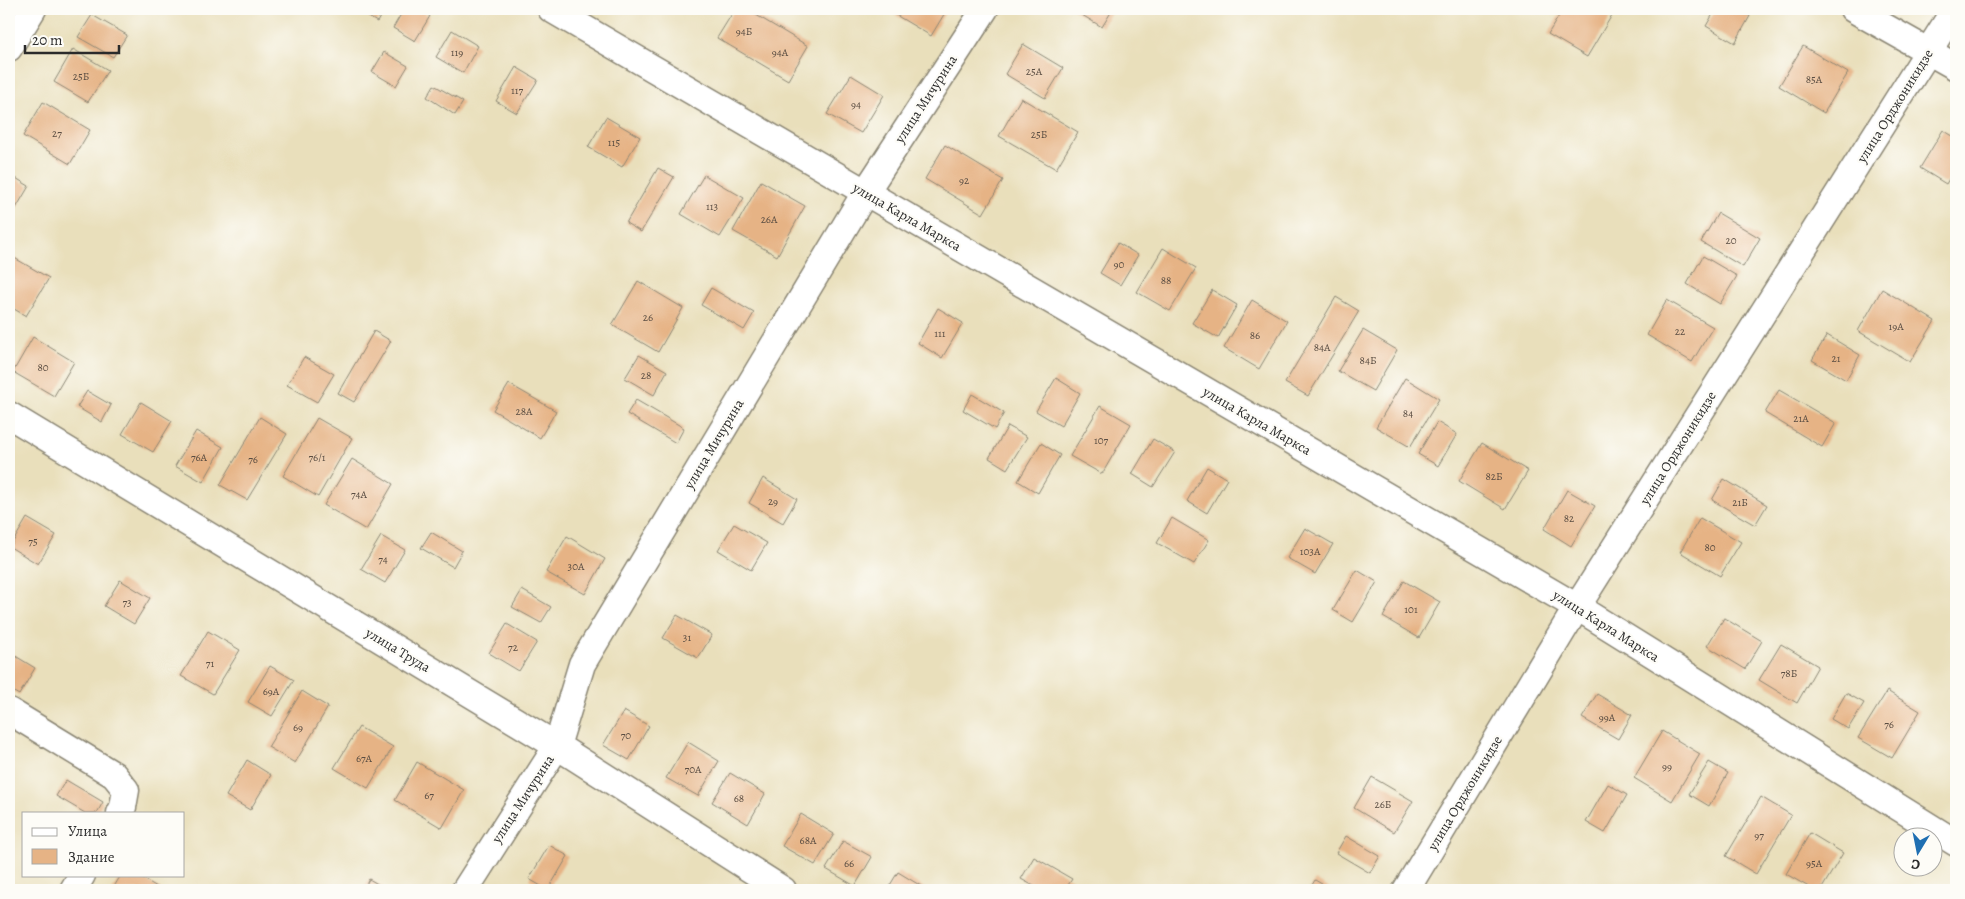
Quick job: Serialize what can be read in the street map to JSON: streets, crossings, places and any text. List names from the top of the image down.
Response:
{
  "streets": {
    "street": [
      "улица Мичурина",
      "улица Орджоникидзе",
      "улица Карла Маркса",
      "улица Труда"
    ]
  },
  "crossings": [
    ["улица Мичурина", "улица Карла Маркса"],
    ["улица Мичурина", "улица Труда"],
    ["улица Орджоникидзе", "улица Карла Маркса"]
  ],
  "house_numbers": [
    "94Б",
    "119",
    "94А",
    "25А",
    "25Б",
    "85А",
    "117",
    "94",
    "27",
    "25Б",
    "115",
    "92",
    "113",
    "26А",
    "20",
    "90",
    "88",
    "26",
    "19А",
    "22",
    "111",
    "86",
    "84А",
    "21",
    "84Б",
    "80",
    "28",
    "28А",
    "84",
    "21А",
    "107",
    "76А",
    "76/1",
    "76",
    "82Б",
    "74А",
    "29",
    "21Б",
    "82",
    "75",
    "80",
    "103А",
    "74",
    "30А",
    "73",
    "101",
    "31",
    "72",
    "71",
    "78Б",
    "69А",
    "99А",
    "76",
    "69",
    "70",
    "67А",
    "99",
    "70А",
    "67",
    "68",
    "26Б",
    "97",
    "68А",
    "66",
    "95А"
  ],
  "legend": ["Улица", "Здание"],
  "scale_bar": "20 m",
  "north": "bottom"
}
